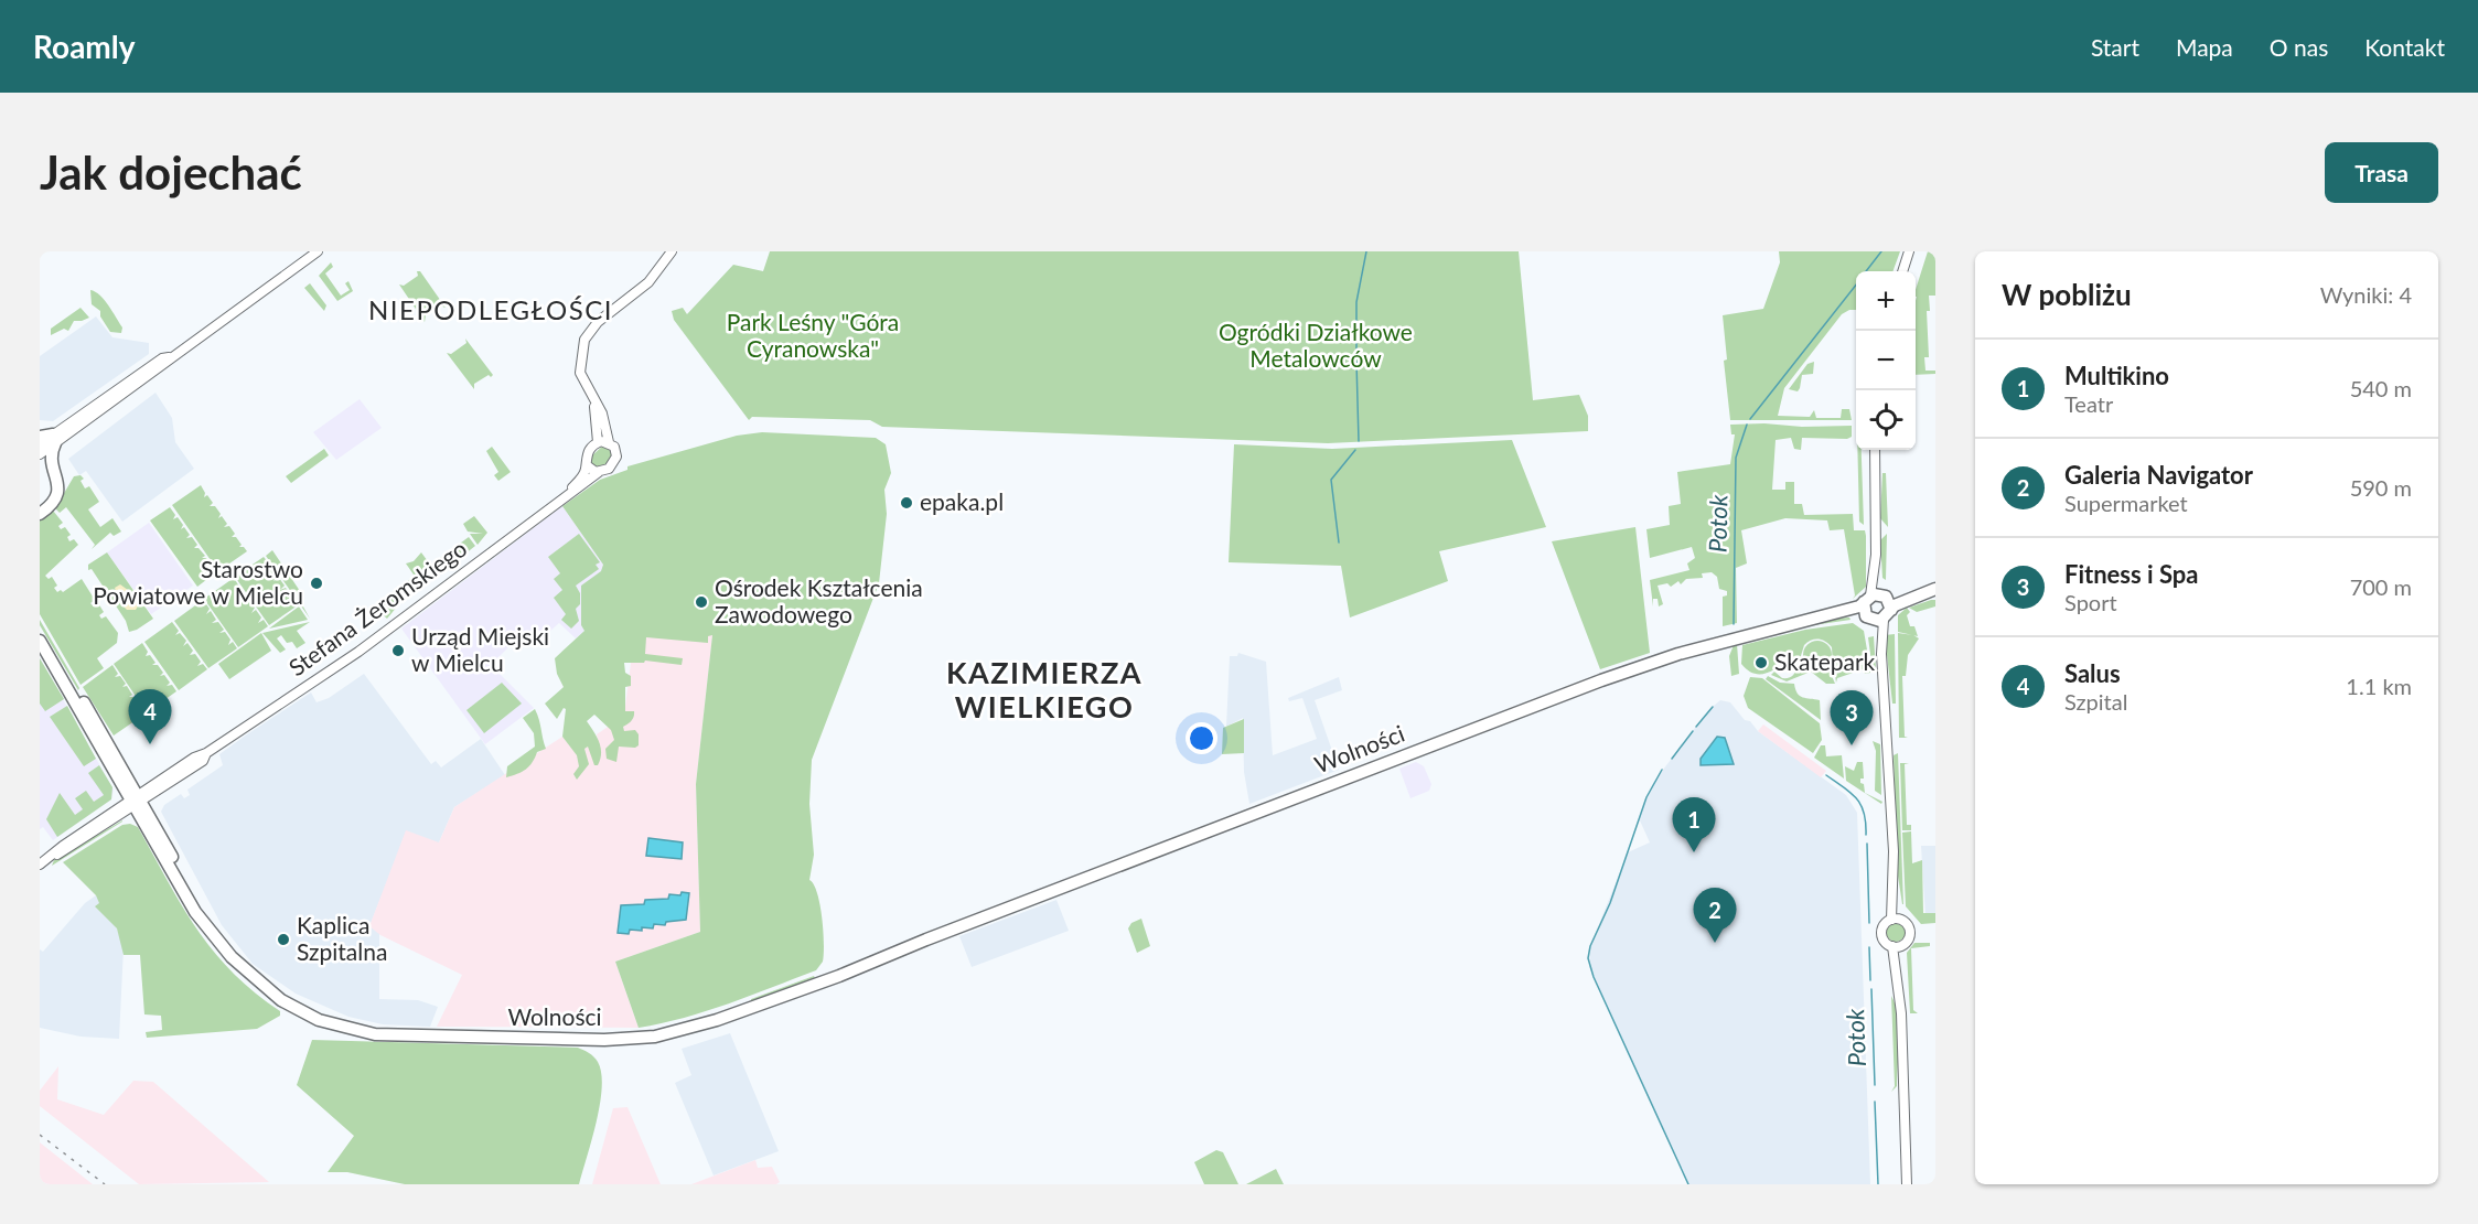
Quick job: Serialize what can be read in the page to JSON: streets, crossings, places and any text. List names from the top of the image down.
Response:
{
  "streets": {
    "main road": ["Wolności"],
    "street": ["Stefana Żeromskiego"]
  },
  "crossings": [
    ["Stefana Żeromskiego", "Wolności"]
  ],
  "districts": ["NIEPODLEGŁOŚCI", "KAZIMIERZA WIELKIEGO"],
  "water": ["Potok"],
  "parks": ["Park Leśny \"Góra Cyranowska\"", "Ogródki Działkowe Metalowców"],
  "places": [
    "epaka.pl",
    "Starostwo Powiatowe w Mielcu",
    "Ośrodek Kształcenia Zawodowego",
    "Urząd Miejski w Mielcu",
    "Skatepark",
    "Kaplica Szpitalna"
  ],
  "page": {
    "header": "Roamly",
    "nav": [
      "Start",
      "Mapa",
      "O nas",
      "Kontakt"
    ],
    "buttons": "Trasa",
    "title": "Jak dojechać",
    "heading": ["W pobliżu", "Wyniki: 4"],
    "map_buttons": ["+", "−"],
    "list": [
      {
        "mark": "1",
        "name": "Multikino",
        "note": "Teatr",
        "value": "540 m"
      },
      {
        "mark": "2",
        "name": "Galeria Navigator",
        "note": "Supermarket",
        "value": "590 m"
      },
      {
        "mark": "3",
        "name": "Fitness i Spa",
        "note": "Sport",
        "value": "700 m"
      },
      {
        "mark": "4",
        "name": "Salus",
        "note": "Szpital",
        "value": "1.1 km"
      }
    ],
    "pins": [
      "4",
      "3",
      "1",
      "2"
    ]
  }
}
